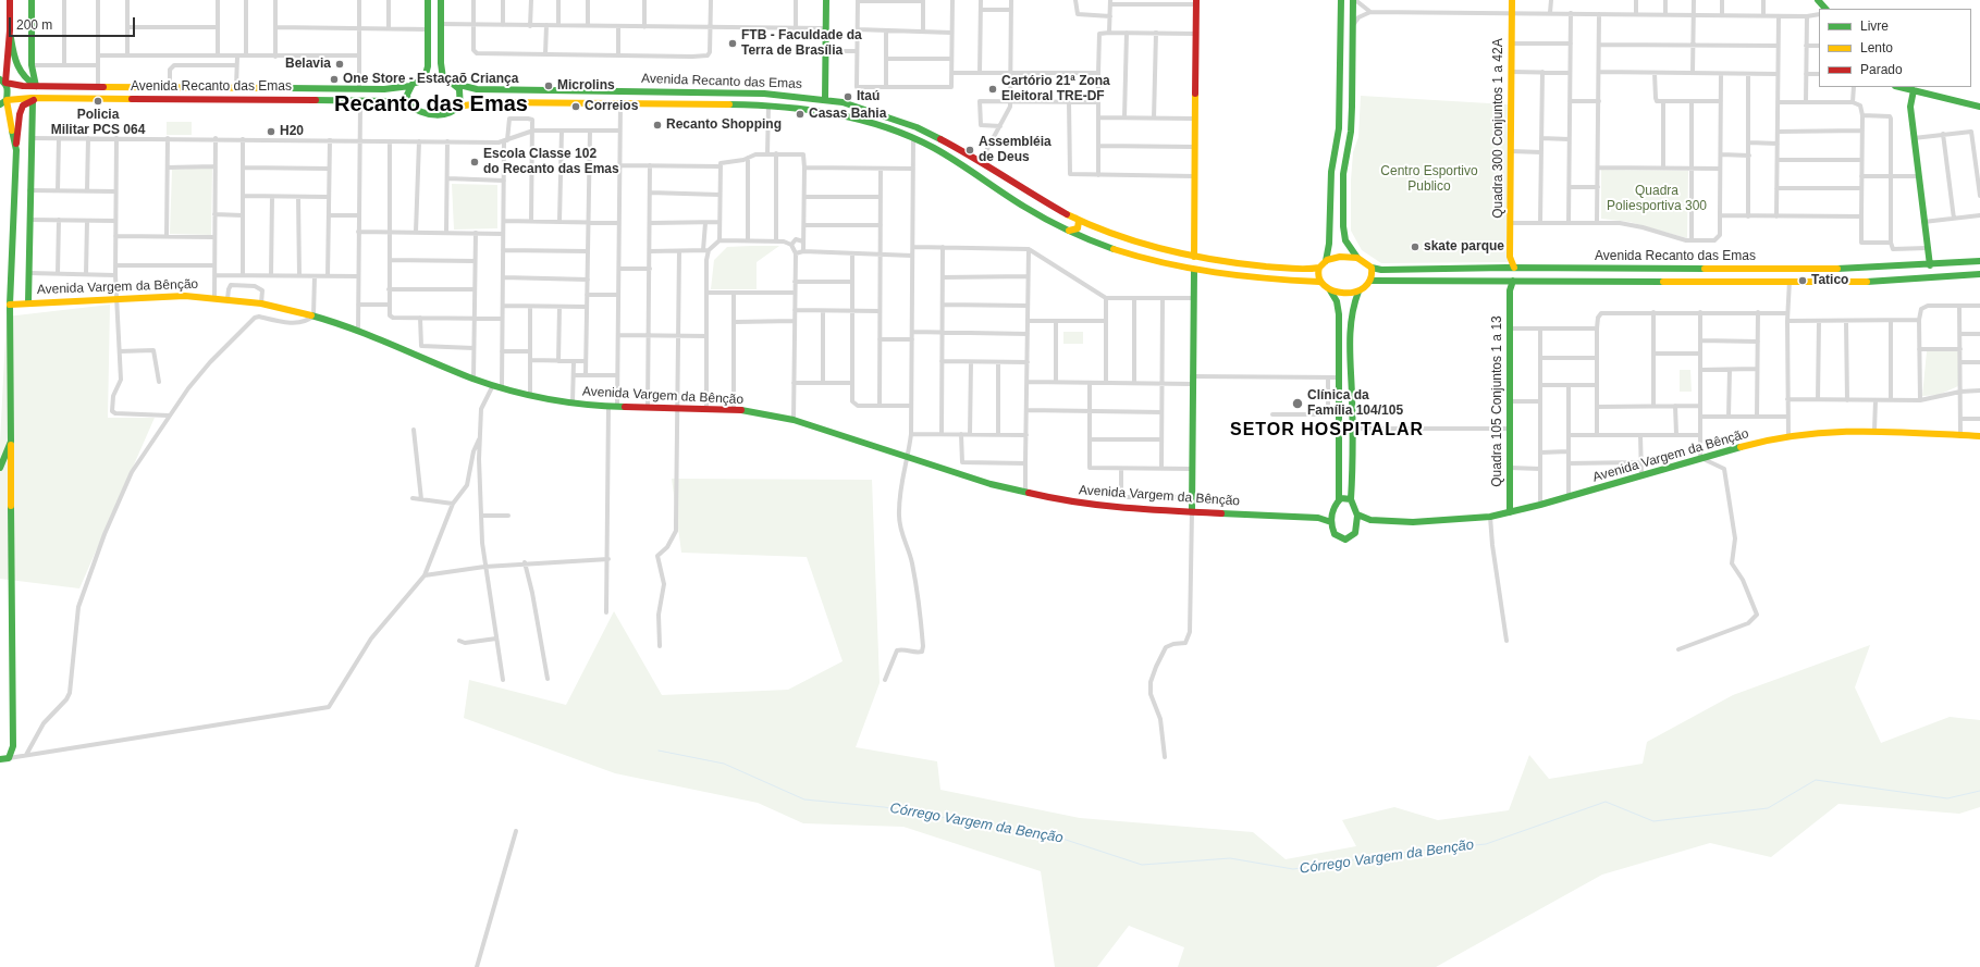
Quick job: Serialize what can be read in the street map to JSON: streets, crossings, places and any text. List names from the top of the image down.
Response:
{
  "streets": {
    "main road": [
      "Avenida Recanto das Emas",
      "Quadra 300 Conjuntos 1 a 42A",
      "Avenida Vargem da Bênção",
      "Quadra 105 Conjuntos 1 a 13"
    ]
  },
  "crossings": [
    ["Avenida Recanto das Emas", "Quadra 300 Conjuntos 1 a 42A"],
    ["Avenida Recanto das Emas", "Quadra 105 Conjuntos 1 a 13"],
    ["Avenida Vargem da Bênção", "Quadra 105 Conjuntos 1 a 13"]
  ],
  "districts": ["Recanto das Emas", "SETOR HOSPITALAR"],
  "water": ["Córrego Vargem da Benção"],
  "parks": ["Centro Esportivo Publico", "Quadra Poliesportiva 300"],
  "places": [
    "FTB - Faculdade da Terra de Brasília",
    "Belavia",
    "One Store - Estaçaõ Criança",
    "Microlins",
    "Cartório 21ª Zona Eleitoral TRE-DF",
    "Itaú",
    "Policia Militar PCS 064",
    "Correios",
    "Casas Bahia",
    "Recanto Shopping",
    "H20",
    "Assembléia de Deus",
    "Escola Classe 102 do Recanto das Emas",
    "skate parque",
    "Tatico",
    "Clínica da Família 104/105"
  ],
  "legend": ["Livre", "Lento", "Parado"],
  "scale_bar": "200 m"
}
